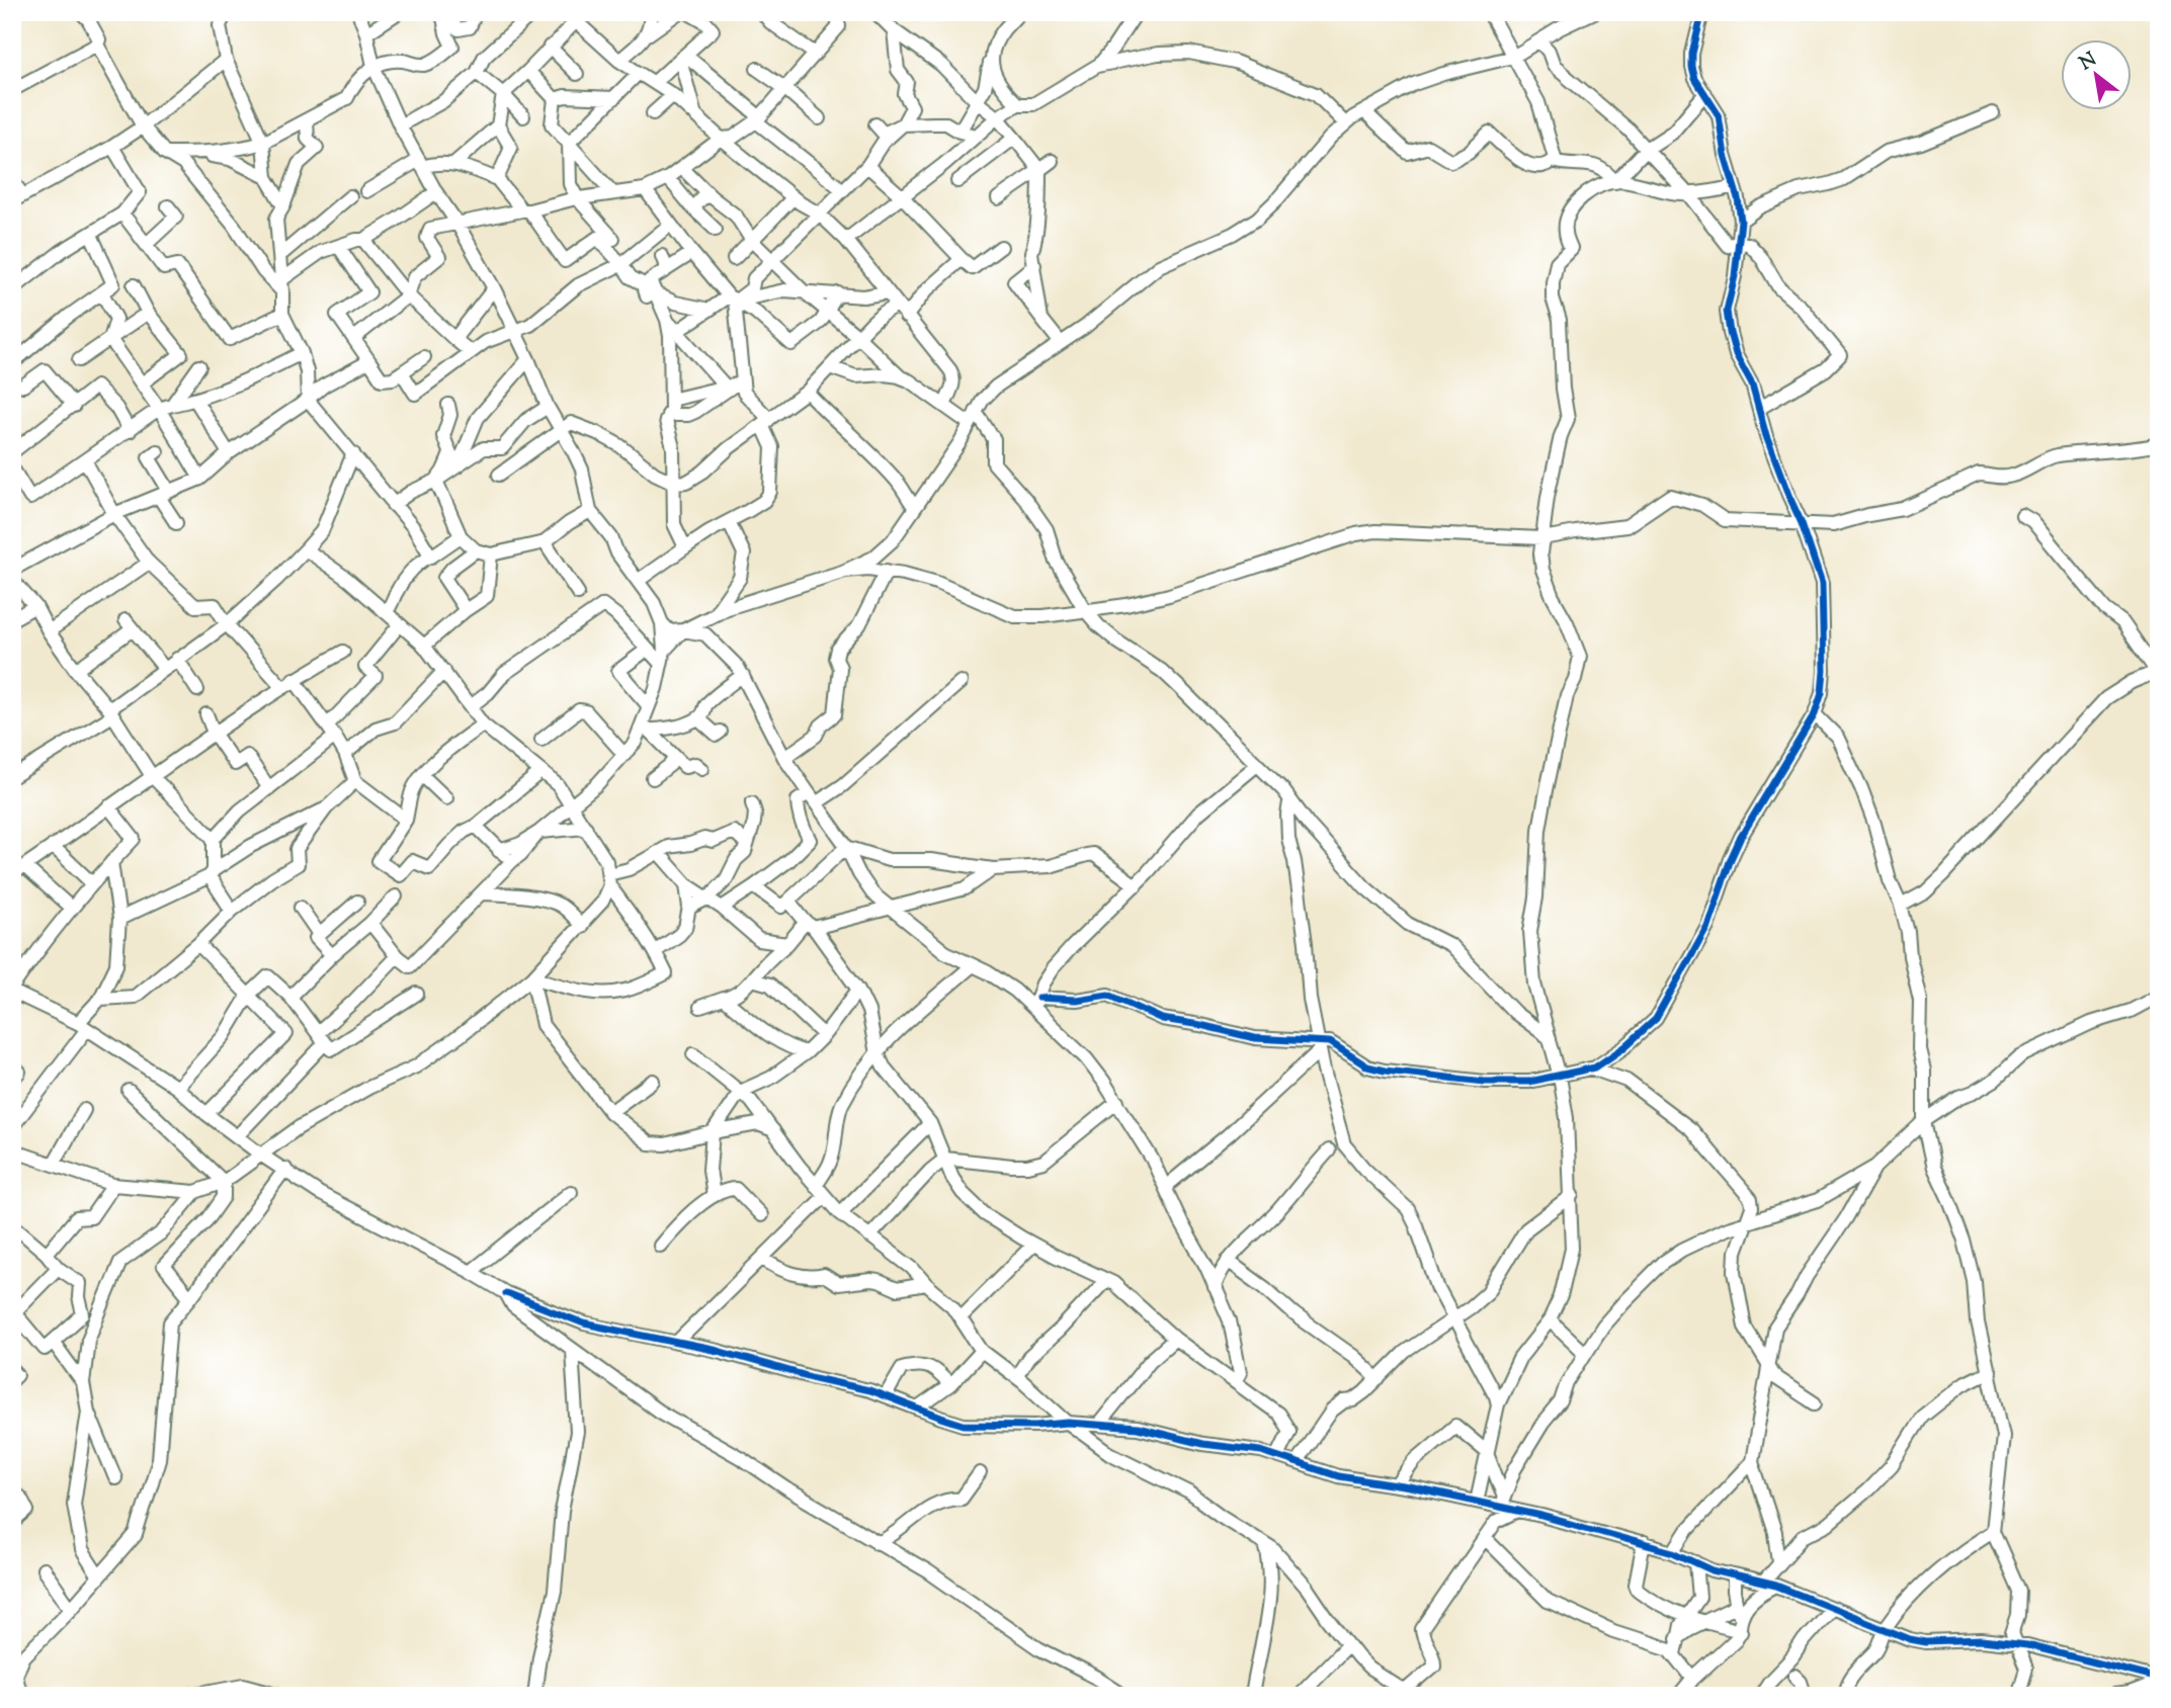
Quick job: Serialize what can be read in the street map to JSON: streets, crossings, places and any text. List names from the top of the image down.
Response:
{
  "north": "top left"
}
